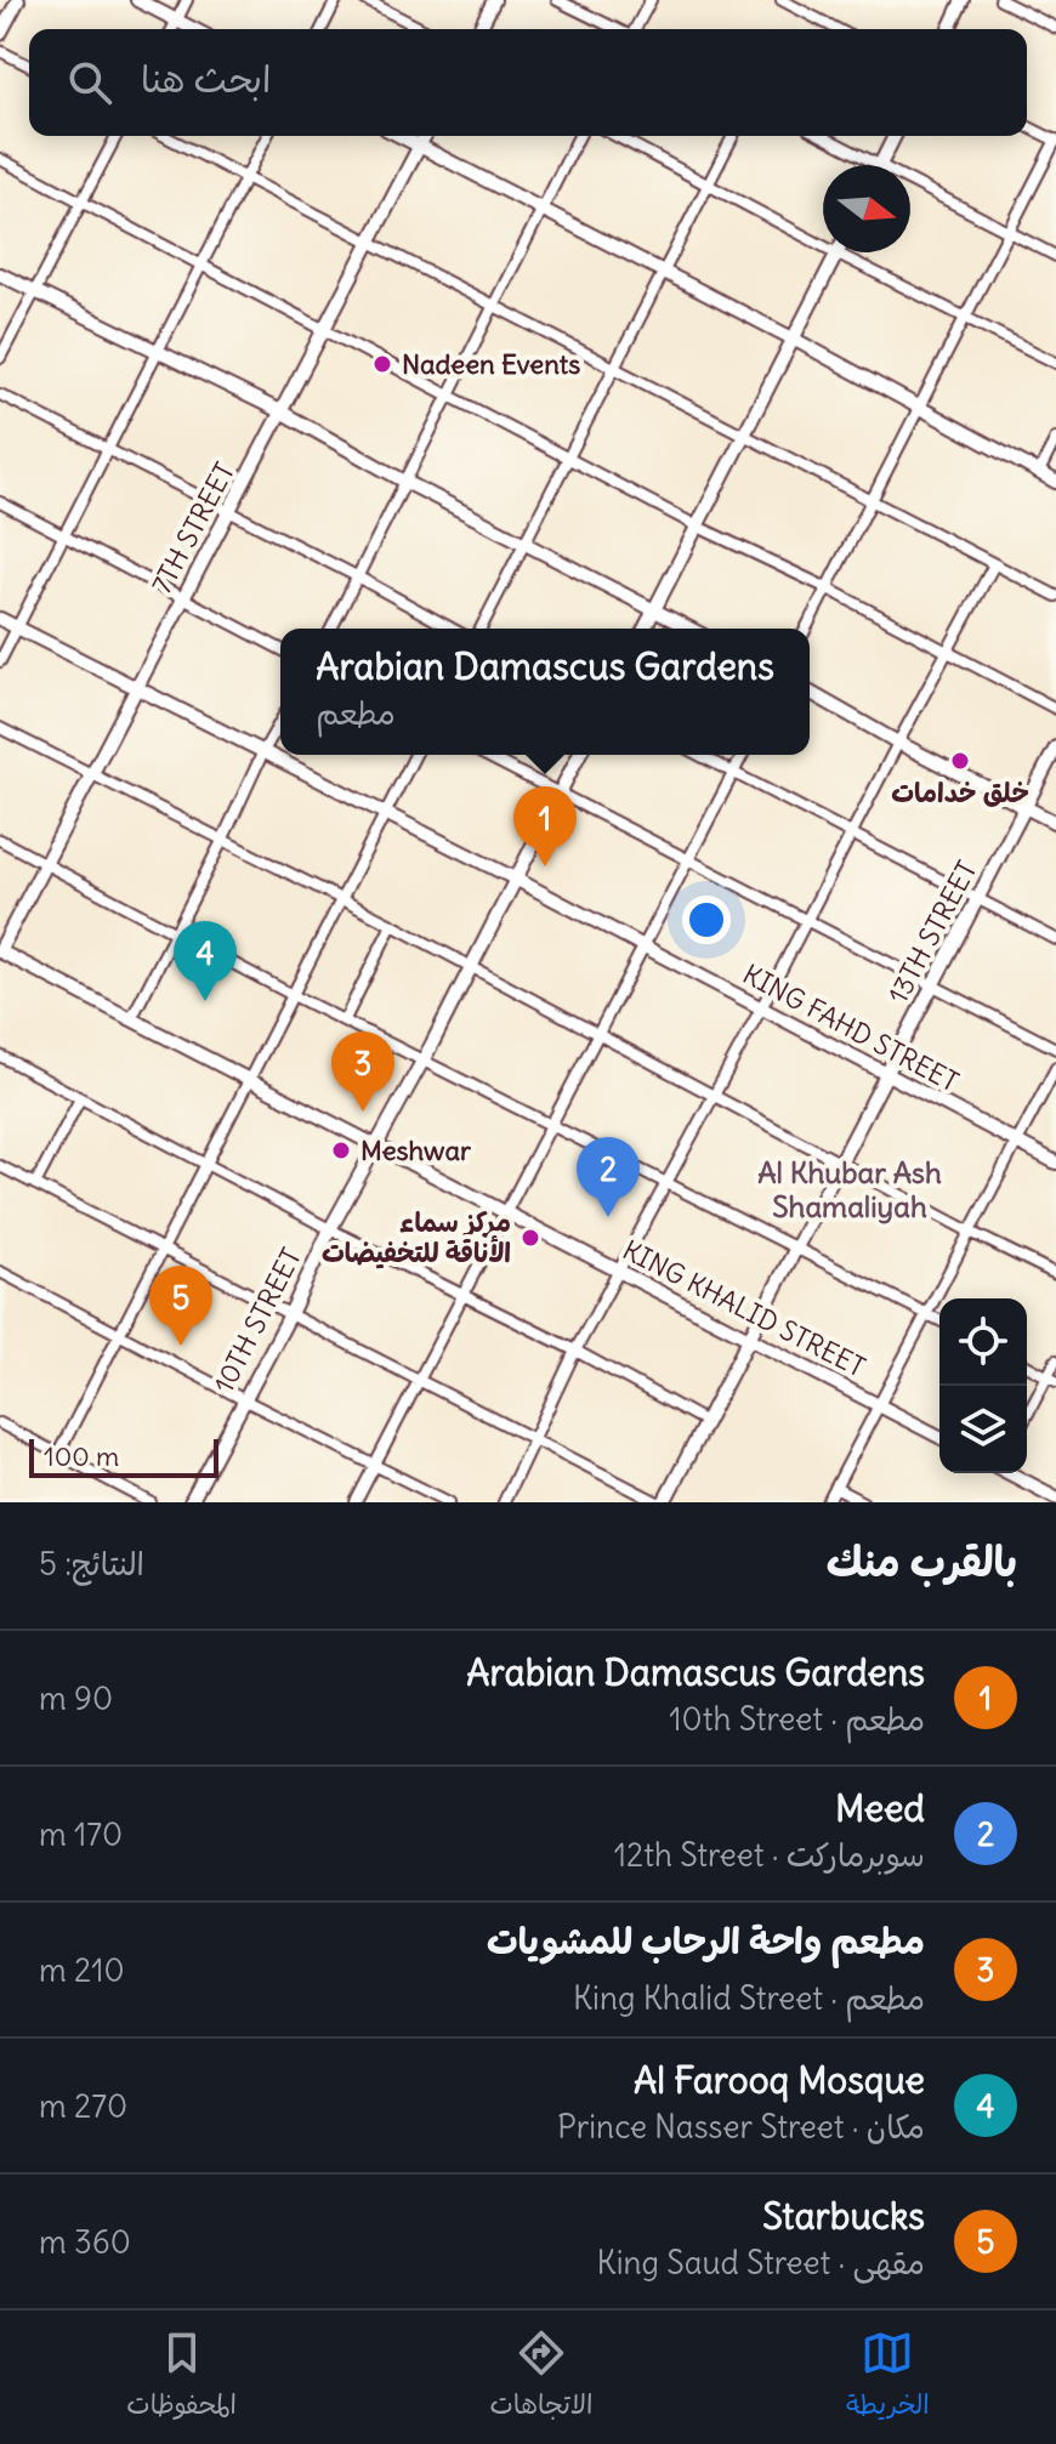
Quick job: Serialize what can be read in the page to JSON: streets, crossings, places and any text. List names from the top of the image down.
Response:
{
  "streets": {
    "street": [
      "7TH STREET",
      "13TH STREET",
      "KING FAHD STREET",
      "KING KHALID STREET",
      "10TH STREET"
    ]
  },
  "crossings": [
    ["7TH STREET", "KING FAHD STREET"],
    ["7TH STREET", "KING KHALID STREET"],
    ["13TH STREET", "KING FAHD STREET"],
    ["13TH STREET", "KING KHALID STREET"],
    ["KING FAHD STREET", "10TH STREET"],
    ["KING KHALID STREET", "10TH STREET"]
  ],
  "districts": ["Al Khubar Ash Shamaliyah"],
  "places": [
    "Nadeen Events",
    "خلق خدامات",
    "Meshwar",
    "مركز سماء الأناقة للتخفيضات"
  ],
  "scale_bar": "100 m",
  "north": "right",
  "page": {
    "search": "ابحث هنا",
    "popup": ["Arabian Damascus Gardens", "مطعم"],
    "pins": [
      "1",
      "4",
      "3",
      "2",
      "5"
    ],
    "scale": "100 m",
    "heading": ["بالقرب منك", "النتائج: 5"],
    "list": [
      {
        "mark": "1",
        "name": "Arabian Damascus Gardens",
        "note": "مطعم · 10th Street",
        "value": "90 m"
      },
      {
        "mark": "2",
        "name": "Meed",
        "note": "سوبرماركت · 12th Street",
        "value": "170 m"
      },
      {
        "mark": "3",
        "name": "مطعم واحة الرحاب للمشويات",
        "note": "مطعم · King Khalid Street",
        "value": "210 m"
      },
      {
        "mark": "4",
        "name": "Al Farooq Mosque",
        "note": "مكان · Prince Nasser Street",
        "value": "270 m"
      },
      {
        "mark": "5",
        "name": "Starbucks",
        "note": "مقهى · King Saud Street",
        "value": "360 m"
      }
    ],
    "nav": ["الخريطة", "الاتجاهات", "المحفوظات"]
  }
}
